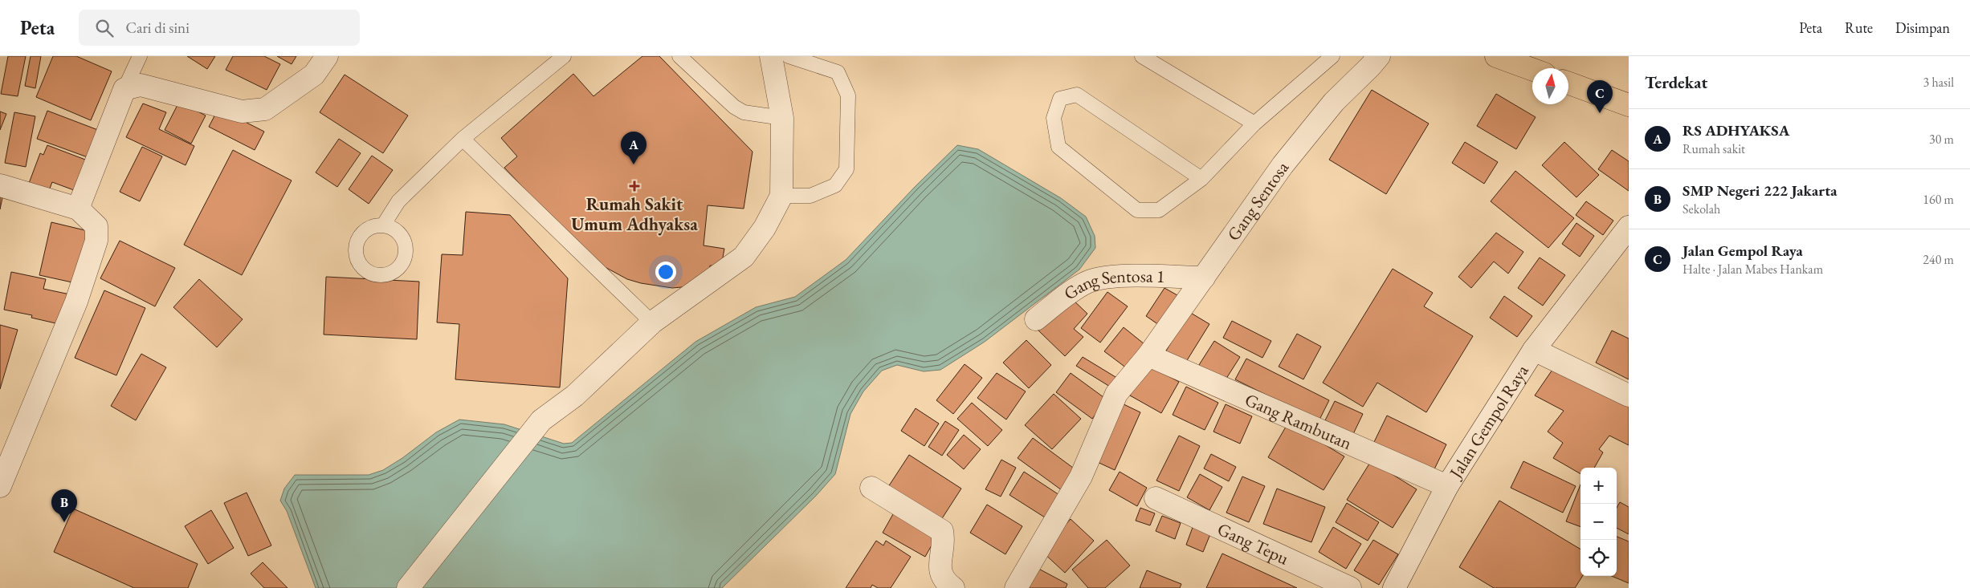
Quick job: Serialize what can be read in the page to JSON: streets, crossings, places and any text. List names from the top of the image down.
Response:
{
  "streets": {
    "street": [
      "Gang Sentosa",
      "Gang Sentosa 1",
      "Gang Rambutan",
      "Jalan Gempol Raya",
      "Gang Tepu"
    ]
  },
  "crossings": [
    ["Gang Sentosa", "Gang Sentosa 1"],
    ["Gang Sentosa", "Gang Rambutan"],
    ["Gang Rambutan", "Jalan Gempol Raya"]
  ],
  "places": {
    "health": ["Rumah Sakit Umum Adhyaksa"]
  },
  "north": "top",
  "page": {
    "header": "Peta",
    "search": "Cari di sini",
    "nav": ["Peta", "Rute", "Disimpan"],
    "heading": ["Terdekat", "3 hasil"],
    "pins": ["C", "A", "B"],
    "list": [
      {
        "mark": "A",
        "name": "RS ADHYAKSA",
        "note": "Rumah sakit",
        "value": "30 m"
      },
      {
        "mark": "B",
        "name": "SMP Negeri 222 Jakarta",
        "note": "Sekolah",
        "value": "160 m"
      },
      {
        "mark": "C",
        "name": "Jalan Gempol Raya",
        "note": "Halte · Jalan Mabes Hankam",
        "value": "240 m"
      }
    ],
    "map_buttons": ["+", "−"]
  }
}
